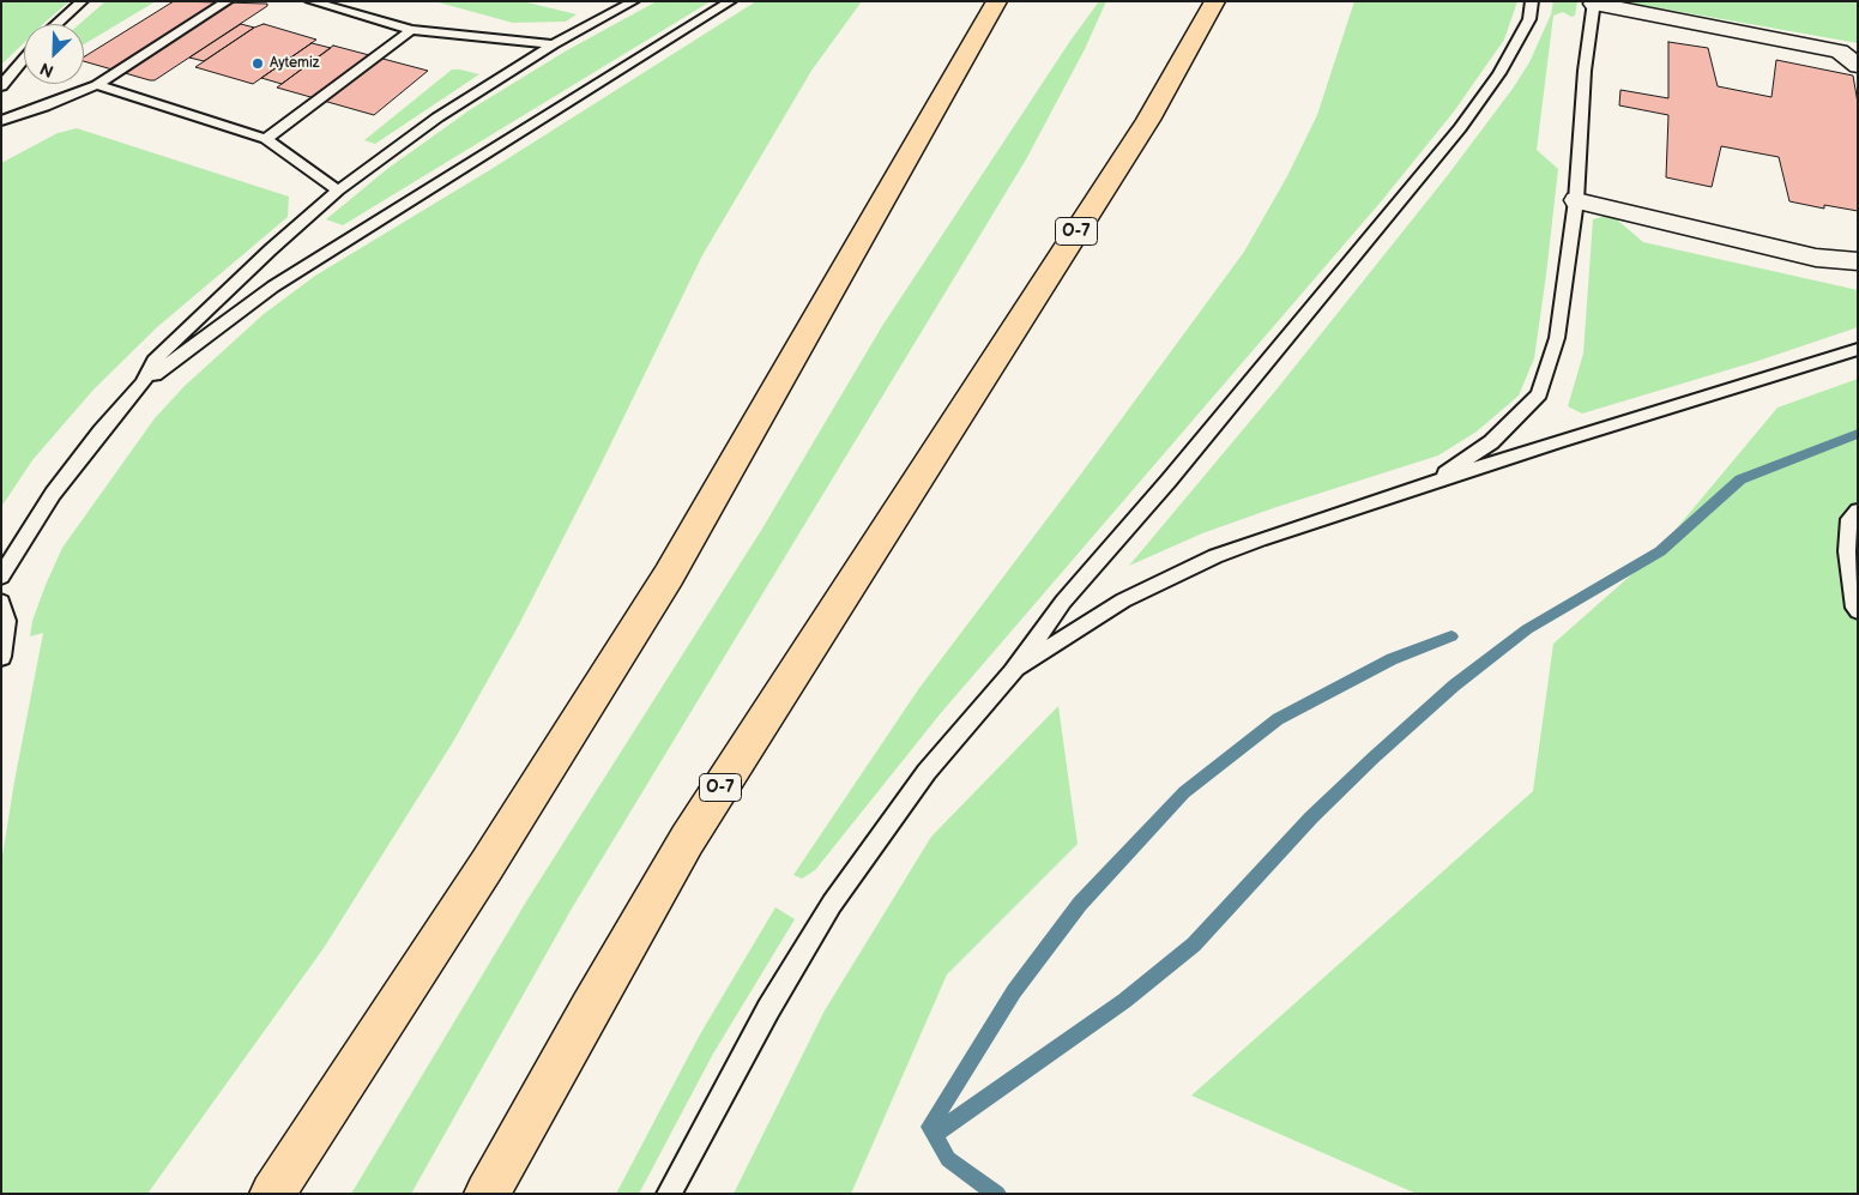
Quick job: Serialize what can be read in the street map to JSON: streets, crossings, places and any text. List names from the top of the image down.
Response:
{
  "streets": {
    "highway": ["O-7"]
  },
  "places": ["Aytemiz"],
  "north": "bottom left"
}
